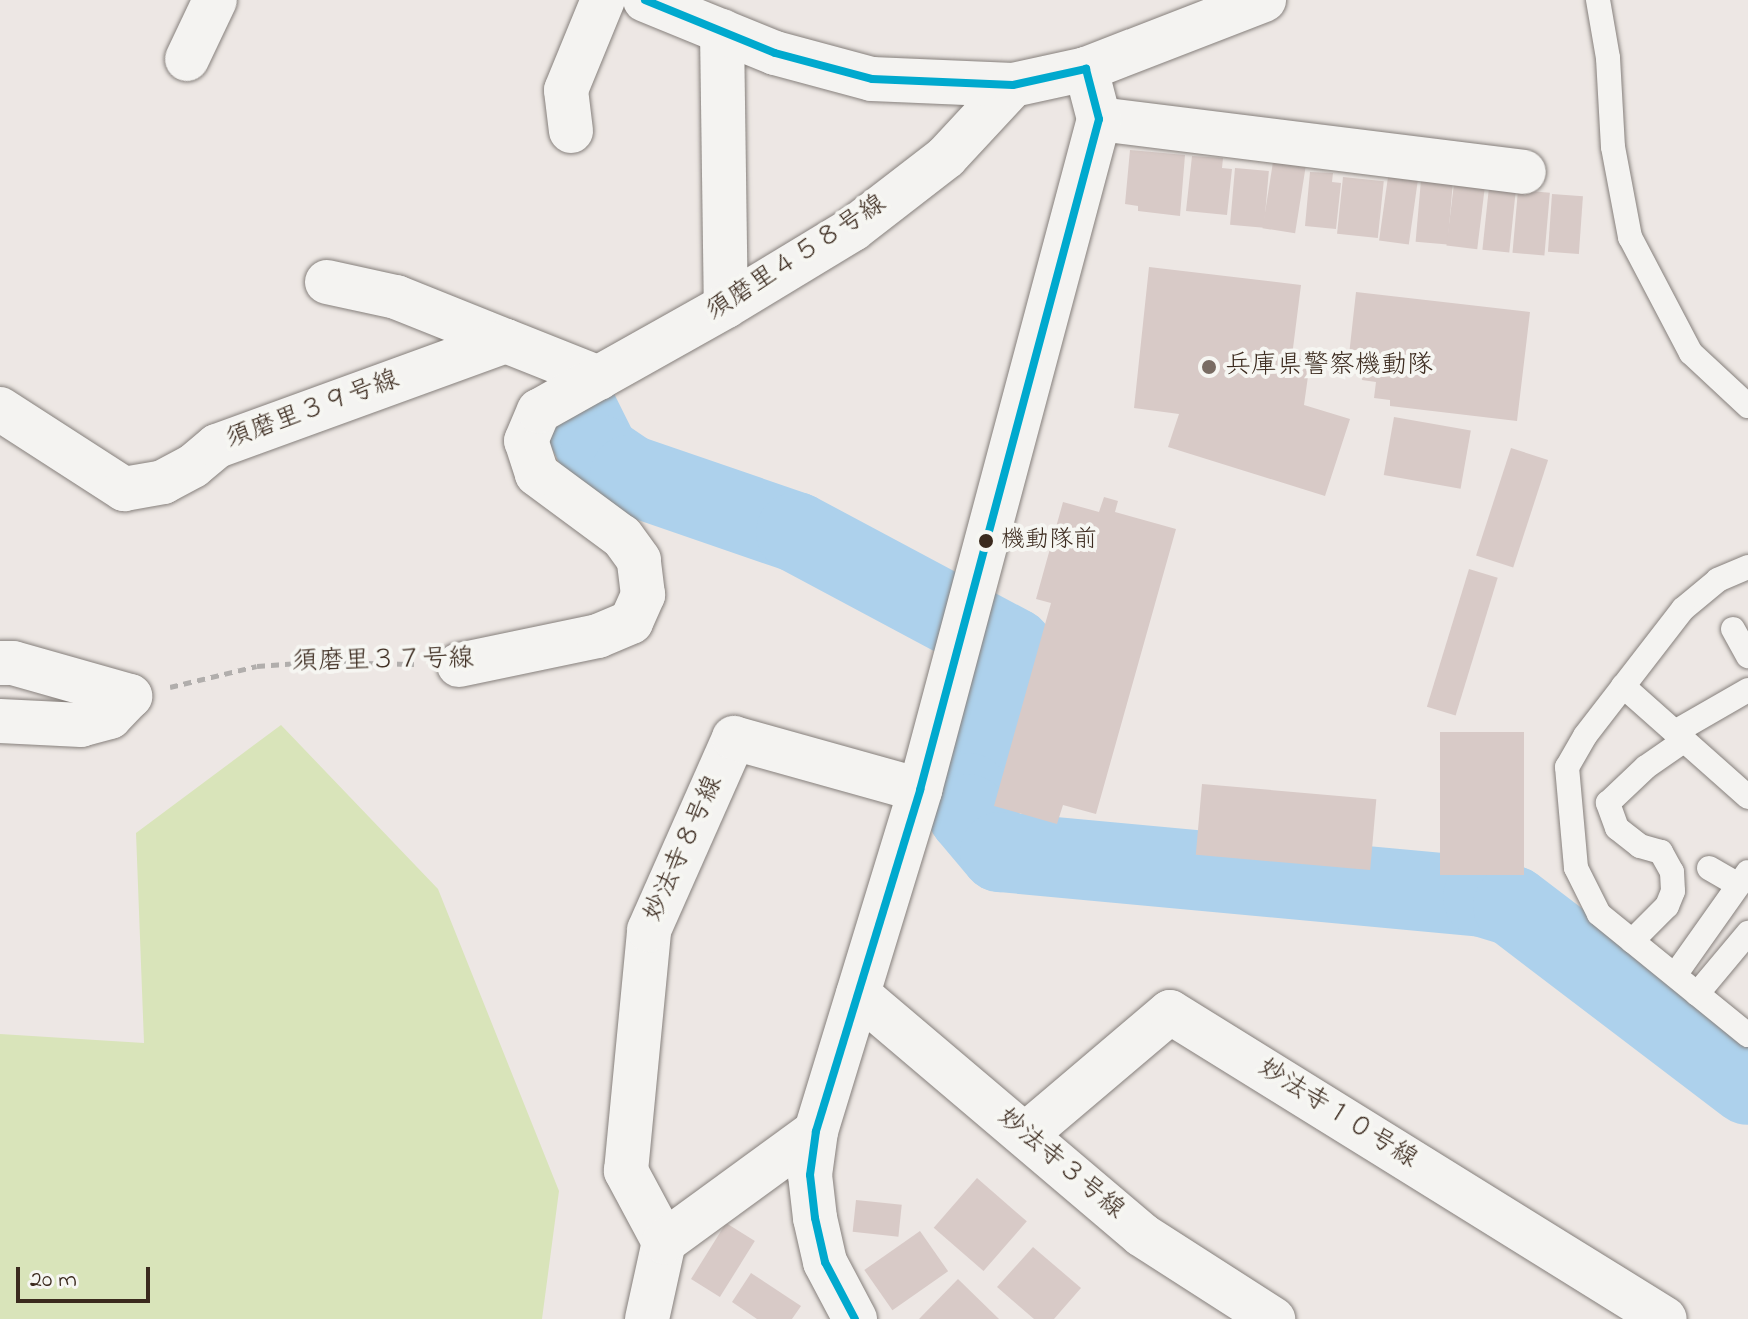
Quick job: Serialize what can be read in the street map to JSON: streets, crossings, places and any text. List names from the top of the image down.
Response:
{
  "streets": {
    "street": [
      "須磨里４５８号線",
      "須磨里３９号線",
      "須磨里３７号線",
      "妙法寺８号線",
      "妙法寺１０号線",
      "妙法寺３号線"
    ]
  },
  "crossings": [
    ["須磨里４５８号線", "須磨里３７号線"],
    ["妙法寺１０号線", "妙法寺３号線"]
  ],
  "places": ["兵庫県警察機動隊", "機動隊前"],
  "scale_bar": "20 m"
}
